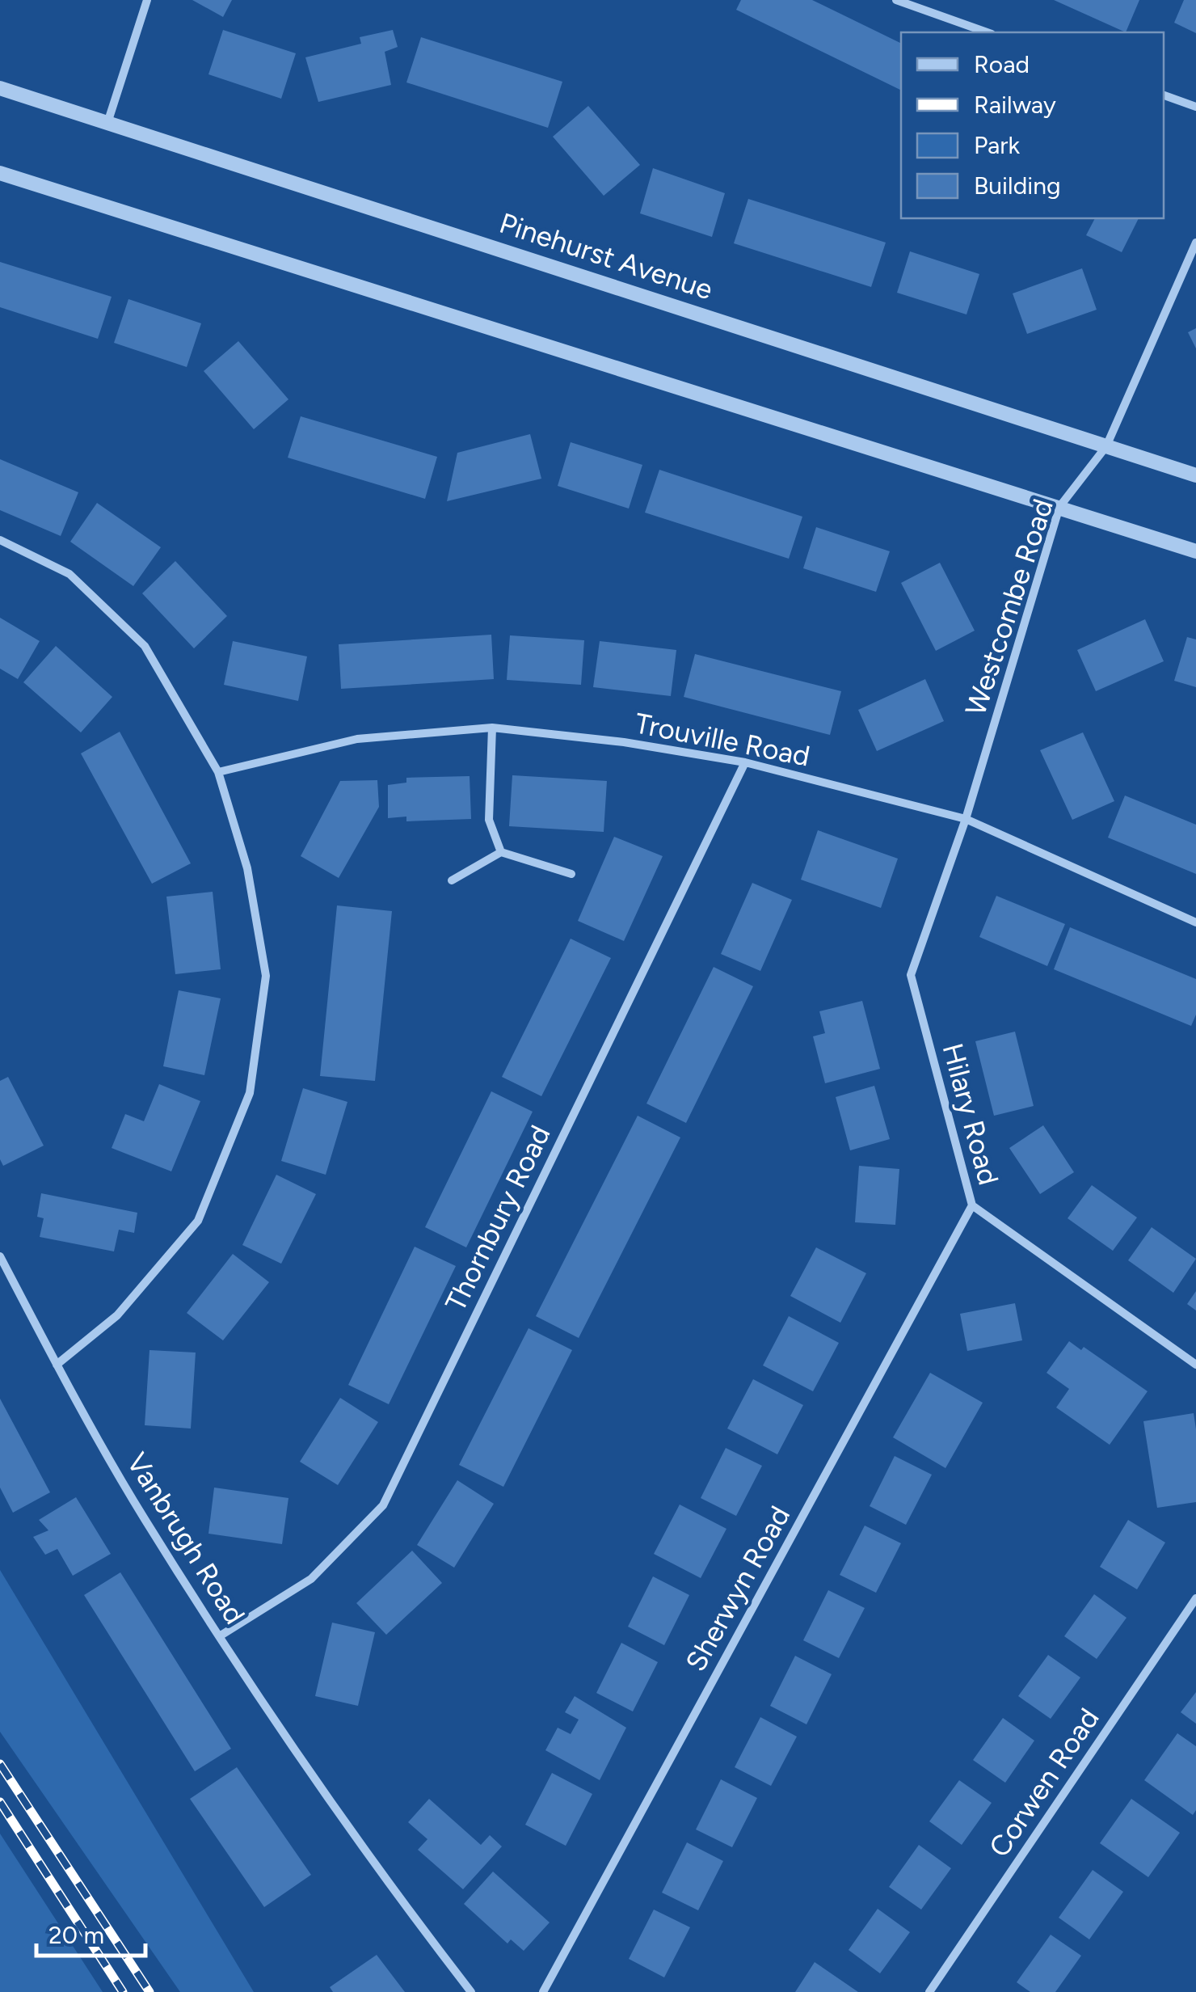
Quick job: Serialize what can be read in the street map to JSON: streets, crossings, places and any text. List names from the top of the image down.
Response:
{
  "streets": {
    "street": [
      "Pinehurst Avenue",
      "Westcombe Road",
      "Trouville Road",
      "Hilary Road",
      "Thornbury Road",
      "Vanbrugh Road",
      "Sherwyn Road",
      "Corwen Road"
    ]
  },
  "crossings": [
    ["Pinehurst Avenue", "Westcombe Road"],
    ["Westcombe Road", "Trouville Road"],
    ["Westcombe Road", "Hilary Road"],
    ["Trouville Road", "Hilary Road"],
    ["Trouville Road", "Thornbury Road"],
    ["Hilary Road", "Sherwyn Road"],
    ["Thornbury Road", "Vanbrugh Road"]
  ],
  "legend": [
    "Road",
    "Railway",
    "Park",
    "Building"
  ],
  "scale_bar": "20 m"
}
